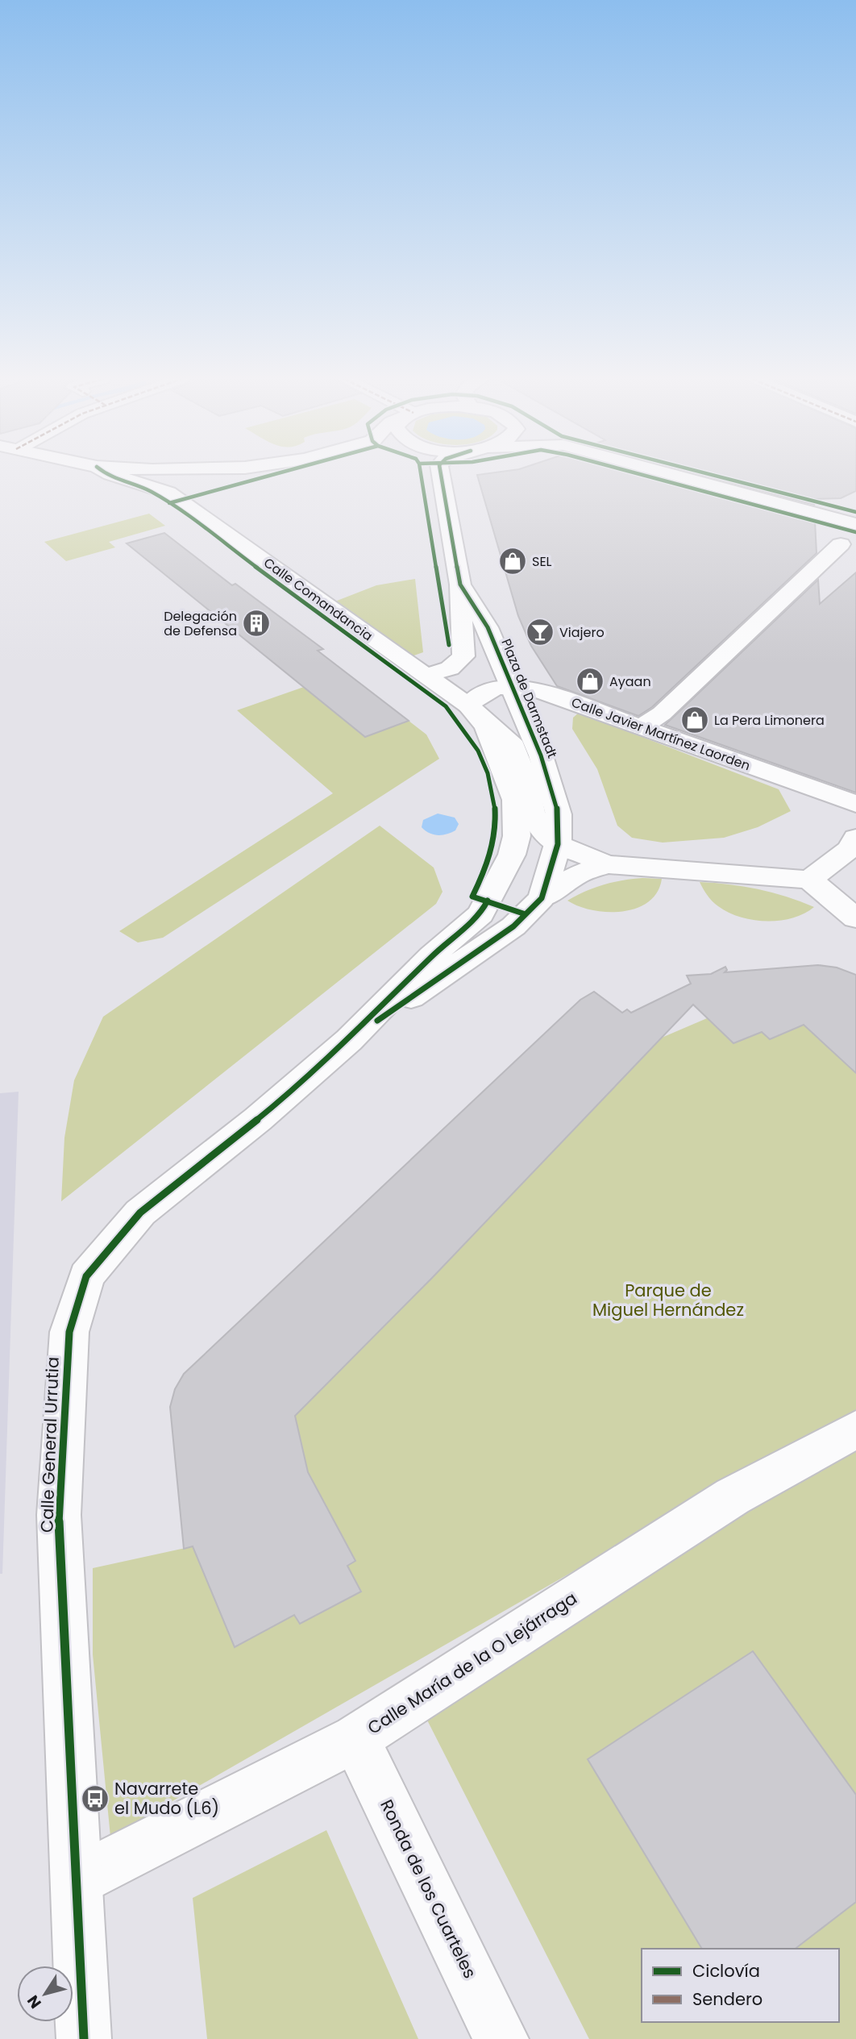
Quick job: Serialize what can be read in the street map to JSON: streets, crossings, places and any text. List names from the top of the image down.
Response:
{
  "streets": {
    "main road": [
      "Calle Comandancia",
      "Plaza de Darmstadt",
      "Calle Javier Martínez Laorden",
      "Calle General Urrutia",
      "Calle María de la O Lejárraga",
      "Ronda de los Cuarteles"
    ]
  },
  "crossings": [
    ["Calle Comandancia", "Calle Javier Martínez Laorden"],
    ["Calle Comandancia", "Calle General Urrutia"],
    ["Plaza de Darmstadt", "Calle Javier Martínez Laorden"],
    ["Plaza de Darmstadt", "Calle General Urrutia"],
    ["Calle Javier Martínez Laorden", "Calle General Urrutia"],
    ["Calle General Urrutia", "Calle María de la O Lejárraga"],
    ["Calle María de la O Lejárraga", "Ronda de los Cuarteles"]
  ],
  "parks": ["Parque de Miguel Hernández"],
  "places": {
    "shop": ["SEL", "Ayaan", "La Pera Limonera"],
    "building": ["Delegación de Defensa"],
    "bar": ["Viajero"],
    "bus stop": ["Navarrete el Mudo (L6)"]
  },
  "legend": ["Ciclovía", "Sendero"],
  "north": "bottom left"
}
